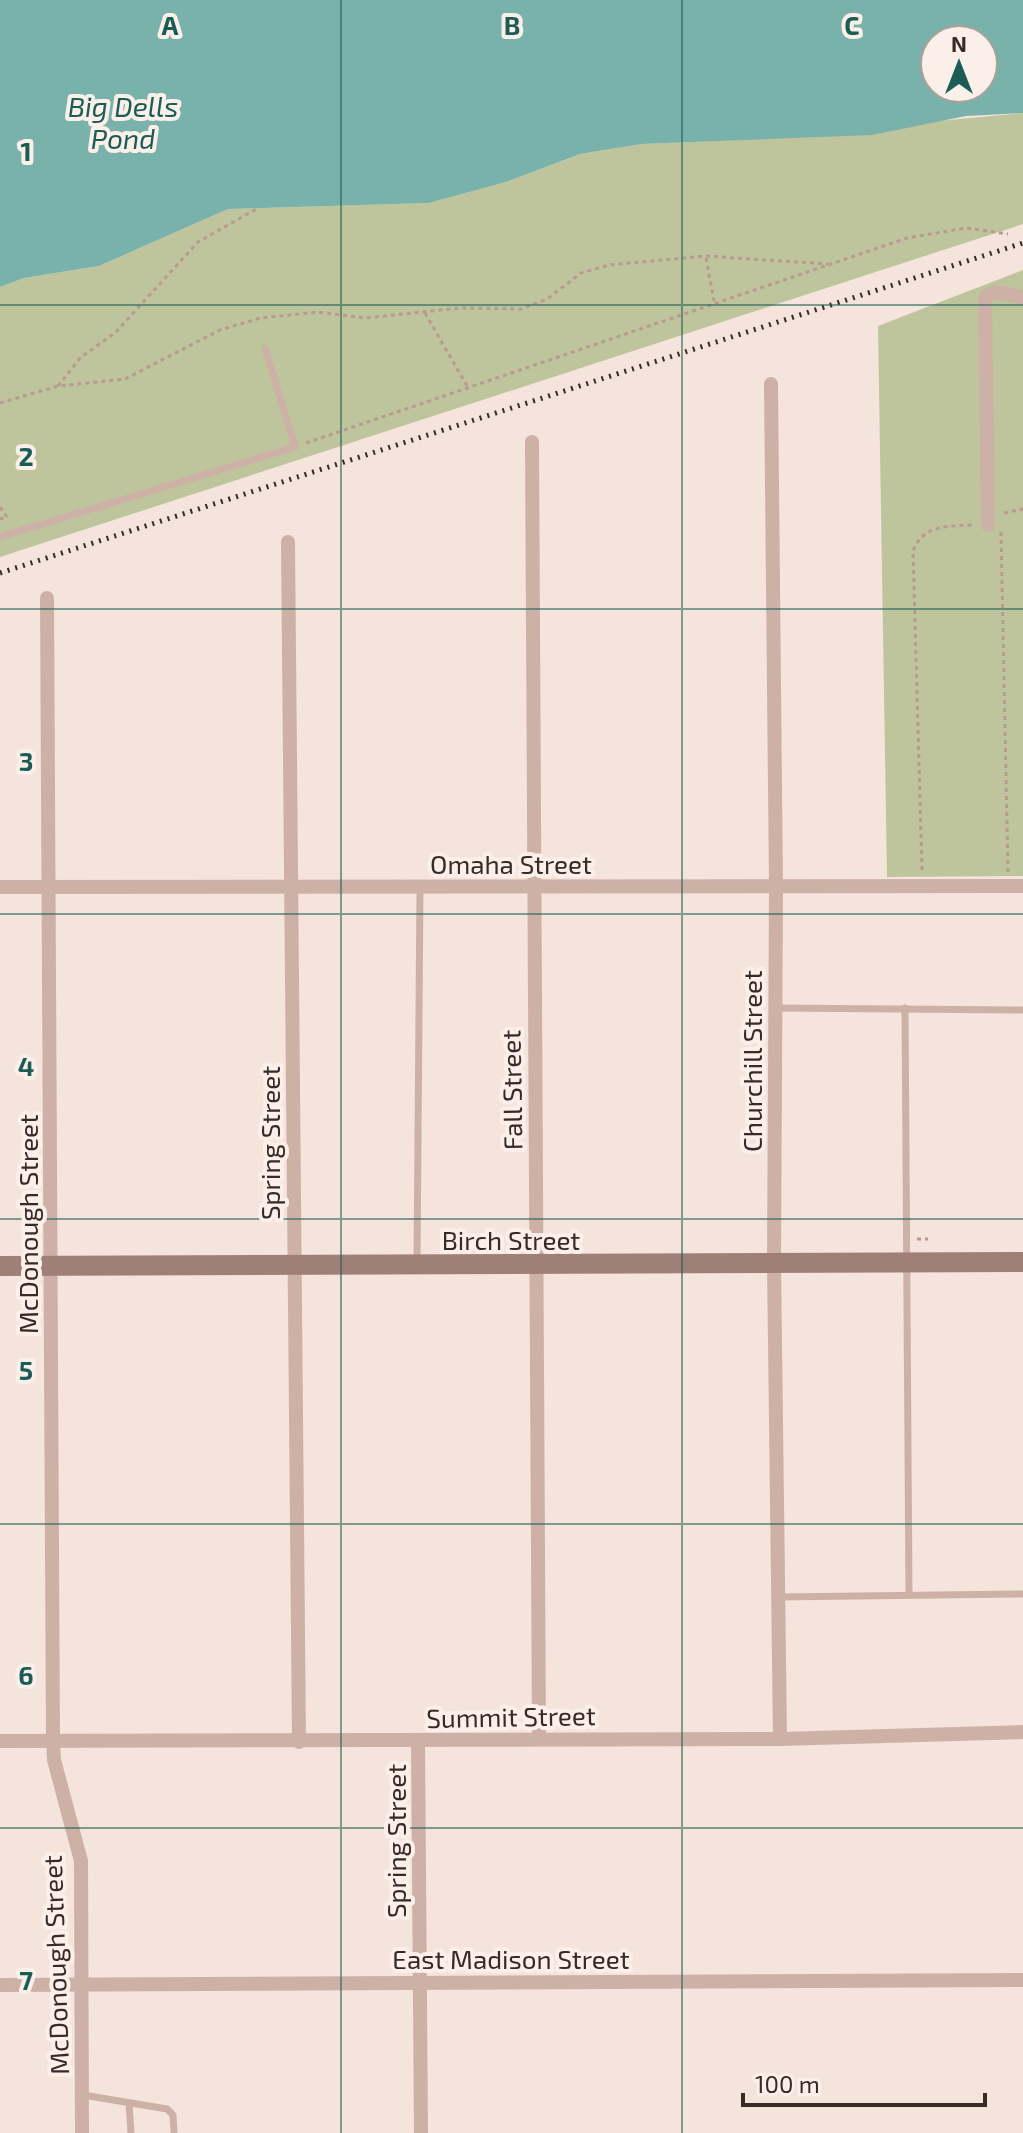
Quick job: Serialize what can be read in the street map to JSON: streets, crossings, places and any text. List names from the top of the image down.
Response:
{
  "streets": {
    "main road": ["Birch Street"],
    "street": [
      "Omaha Street",
      "Churchill Street",
      "Fall Street",
      "Spring Street",
      "McDonough Street",
      "Summit Street",
      "East Madison Street"
    ]
  },
  "crossings": [
    ["Omaha Street", "Churchill Street"],
    ["Omaha Street", "Fall Street"],
    ["Omaha Street", "Spring Street"],
    ["Omaha Street", "McDonough Street"],
    ["Churchill Street", "Birch Street"],
    ["Churchill Street", "Summit Street"],
    ["Fall Street", "Birch Street"],
    ["Fall Street", "Summit Street"],
    ["Spring Street", "Birch Street"],
    ["Spring Street", "Summit Street"],
    ["Spring Street", "East Madison Street"],
    ["McDonough Street", "Birch Street"],
    ["McDonough Street", "Summit Street"],
    ["McDonough Street", "East Madison Street"]
  ],
  "water": ["Big Dells Pond"],
  "scale_bar": "100 m",
  "north": "top",
  "grid": {
    "columns": ["A", "B", "C"],
    "rows": [
      "1",
      "2",
      "3",
      "4",
      "5",
      "6",
      "7"
    ]
  }
}
